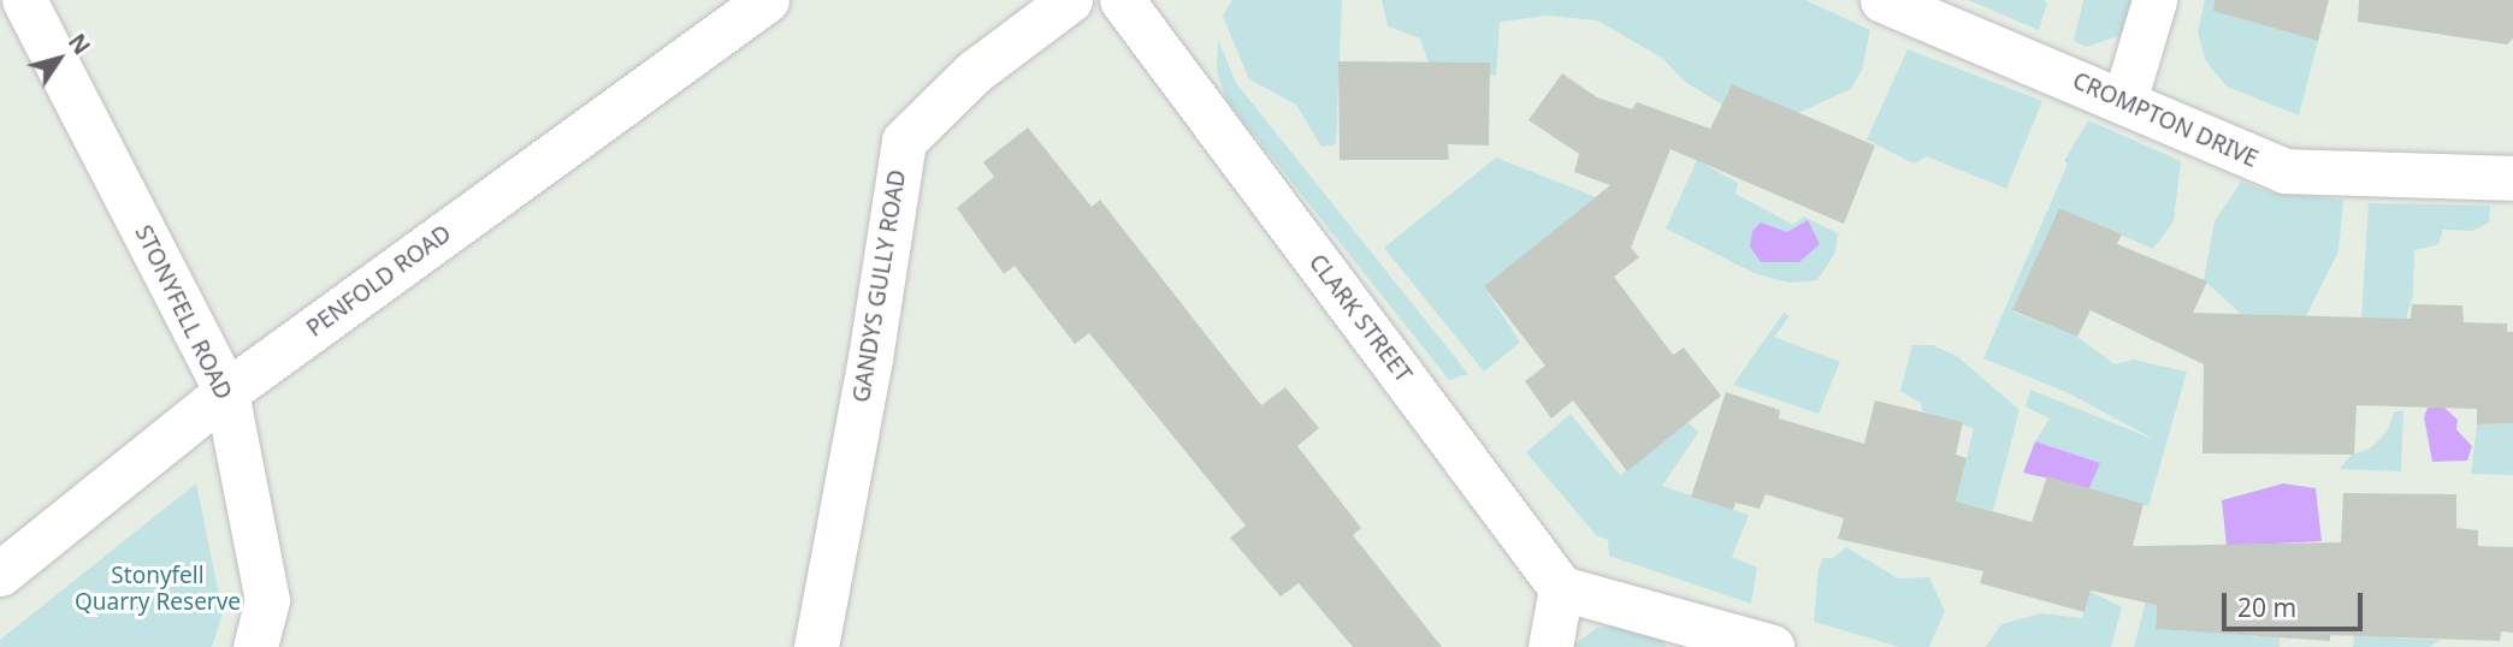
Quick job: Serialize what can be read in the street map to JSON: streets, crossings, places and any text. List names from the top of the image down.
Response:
{
  "streets": {
    "street": [
      "CROMPTON DRIVE",
      "PENFOLD ROAD",
      "GANDYS GULLY ROAD",
      "STONYFELL ROAD",
      "CLARK STREET"
    ]
  },
  "crossings": [
    ["PENFOLD ROAD", "STONYFELL ROAD"]
  ],
  "parks": ["Stonyfell Quarry Reserve"],
  "scale_bar": "20 m",
  "north": "top right"
}
